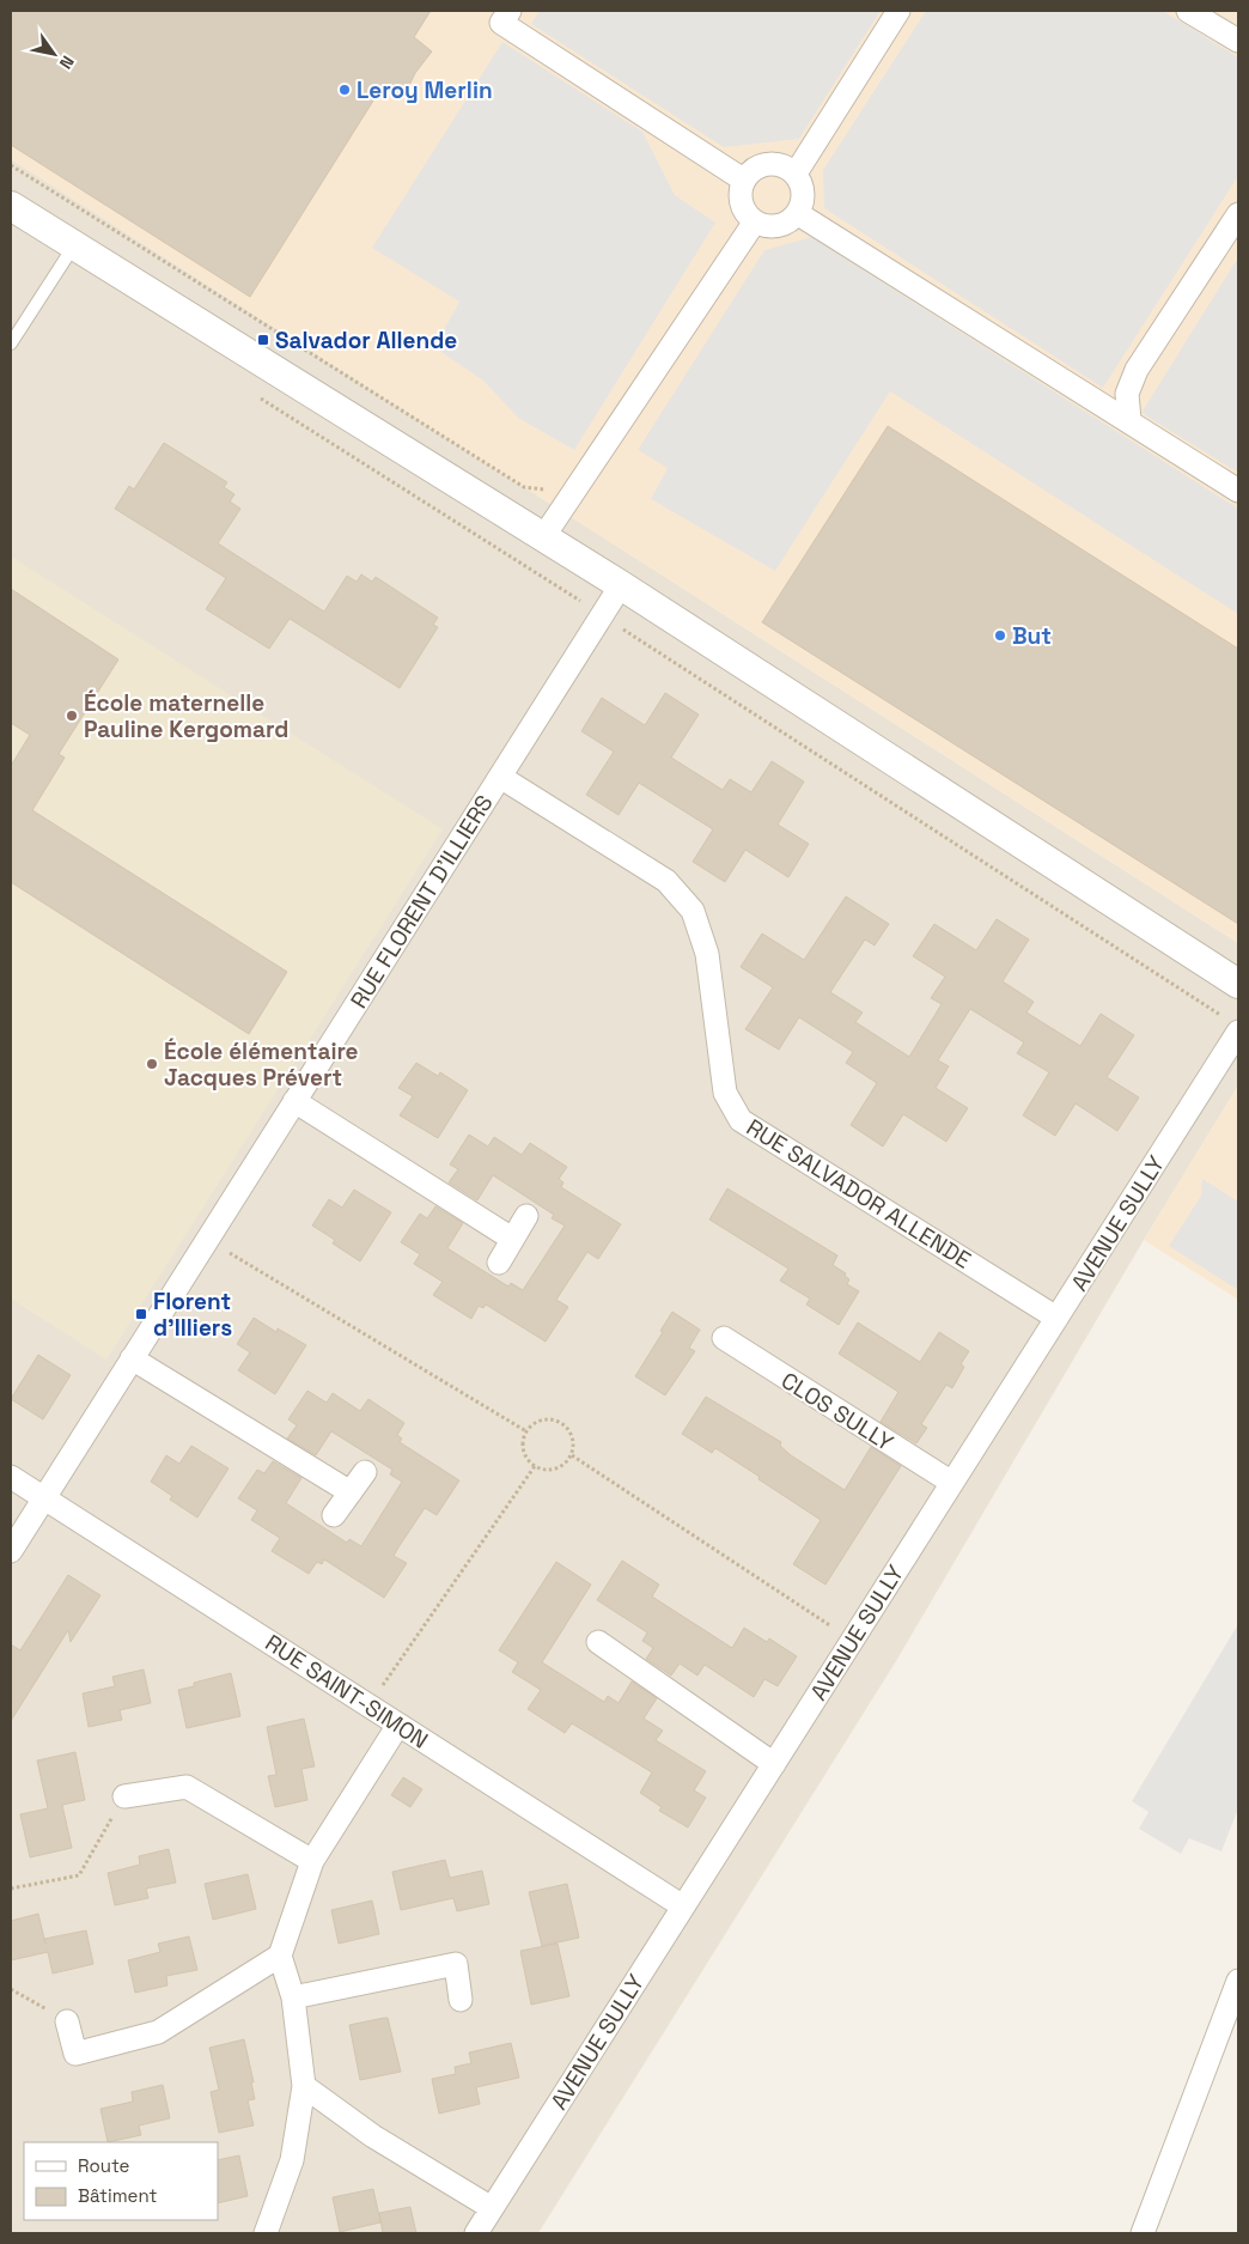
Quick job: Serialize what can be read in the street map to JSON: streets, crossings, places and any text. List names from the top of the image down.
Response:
{
  "streets": {
    "street": [
      "RUE FLORENT D'ILLIERS",
      "RUE SALVADOR ALLENDE",
      "AVENUE SULLY",
      "CLOS SULLY",
      "RUE SAINT-SIMON"
    ]
  },
  "crossings": [
    ["RUE FLORENT D'ILLIERS", "RUE SALVADOR ALLENDE"],
    ["RUE FLORENT D'ILLIERS", "RUE SAINT-SIMON"],
    ["RUE SALVADOR ALLENDE", "AVENUE SULLY"],
    ["AVENUE SULLY", "CLOS SULLY"],
    ["AVENUE SULLY", "RUE SAINT-SIMON"]
  ],
  "places": {
    "other": [
      "Leroy Merlin",
      "But",
      "École maternelle Pauline Kergomard",
      "École élémentaire Jacques Prévert"
    ],
    "transit": ["Salvador Allende", "Florent d'Illiers"]
  },
  "legend": ["Route", "Bâtiment"],
  "north": "bottom right"
}
